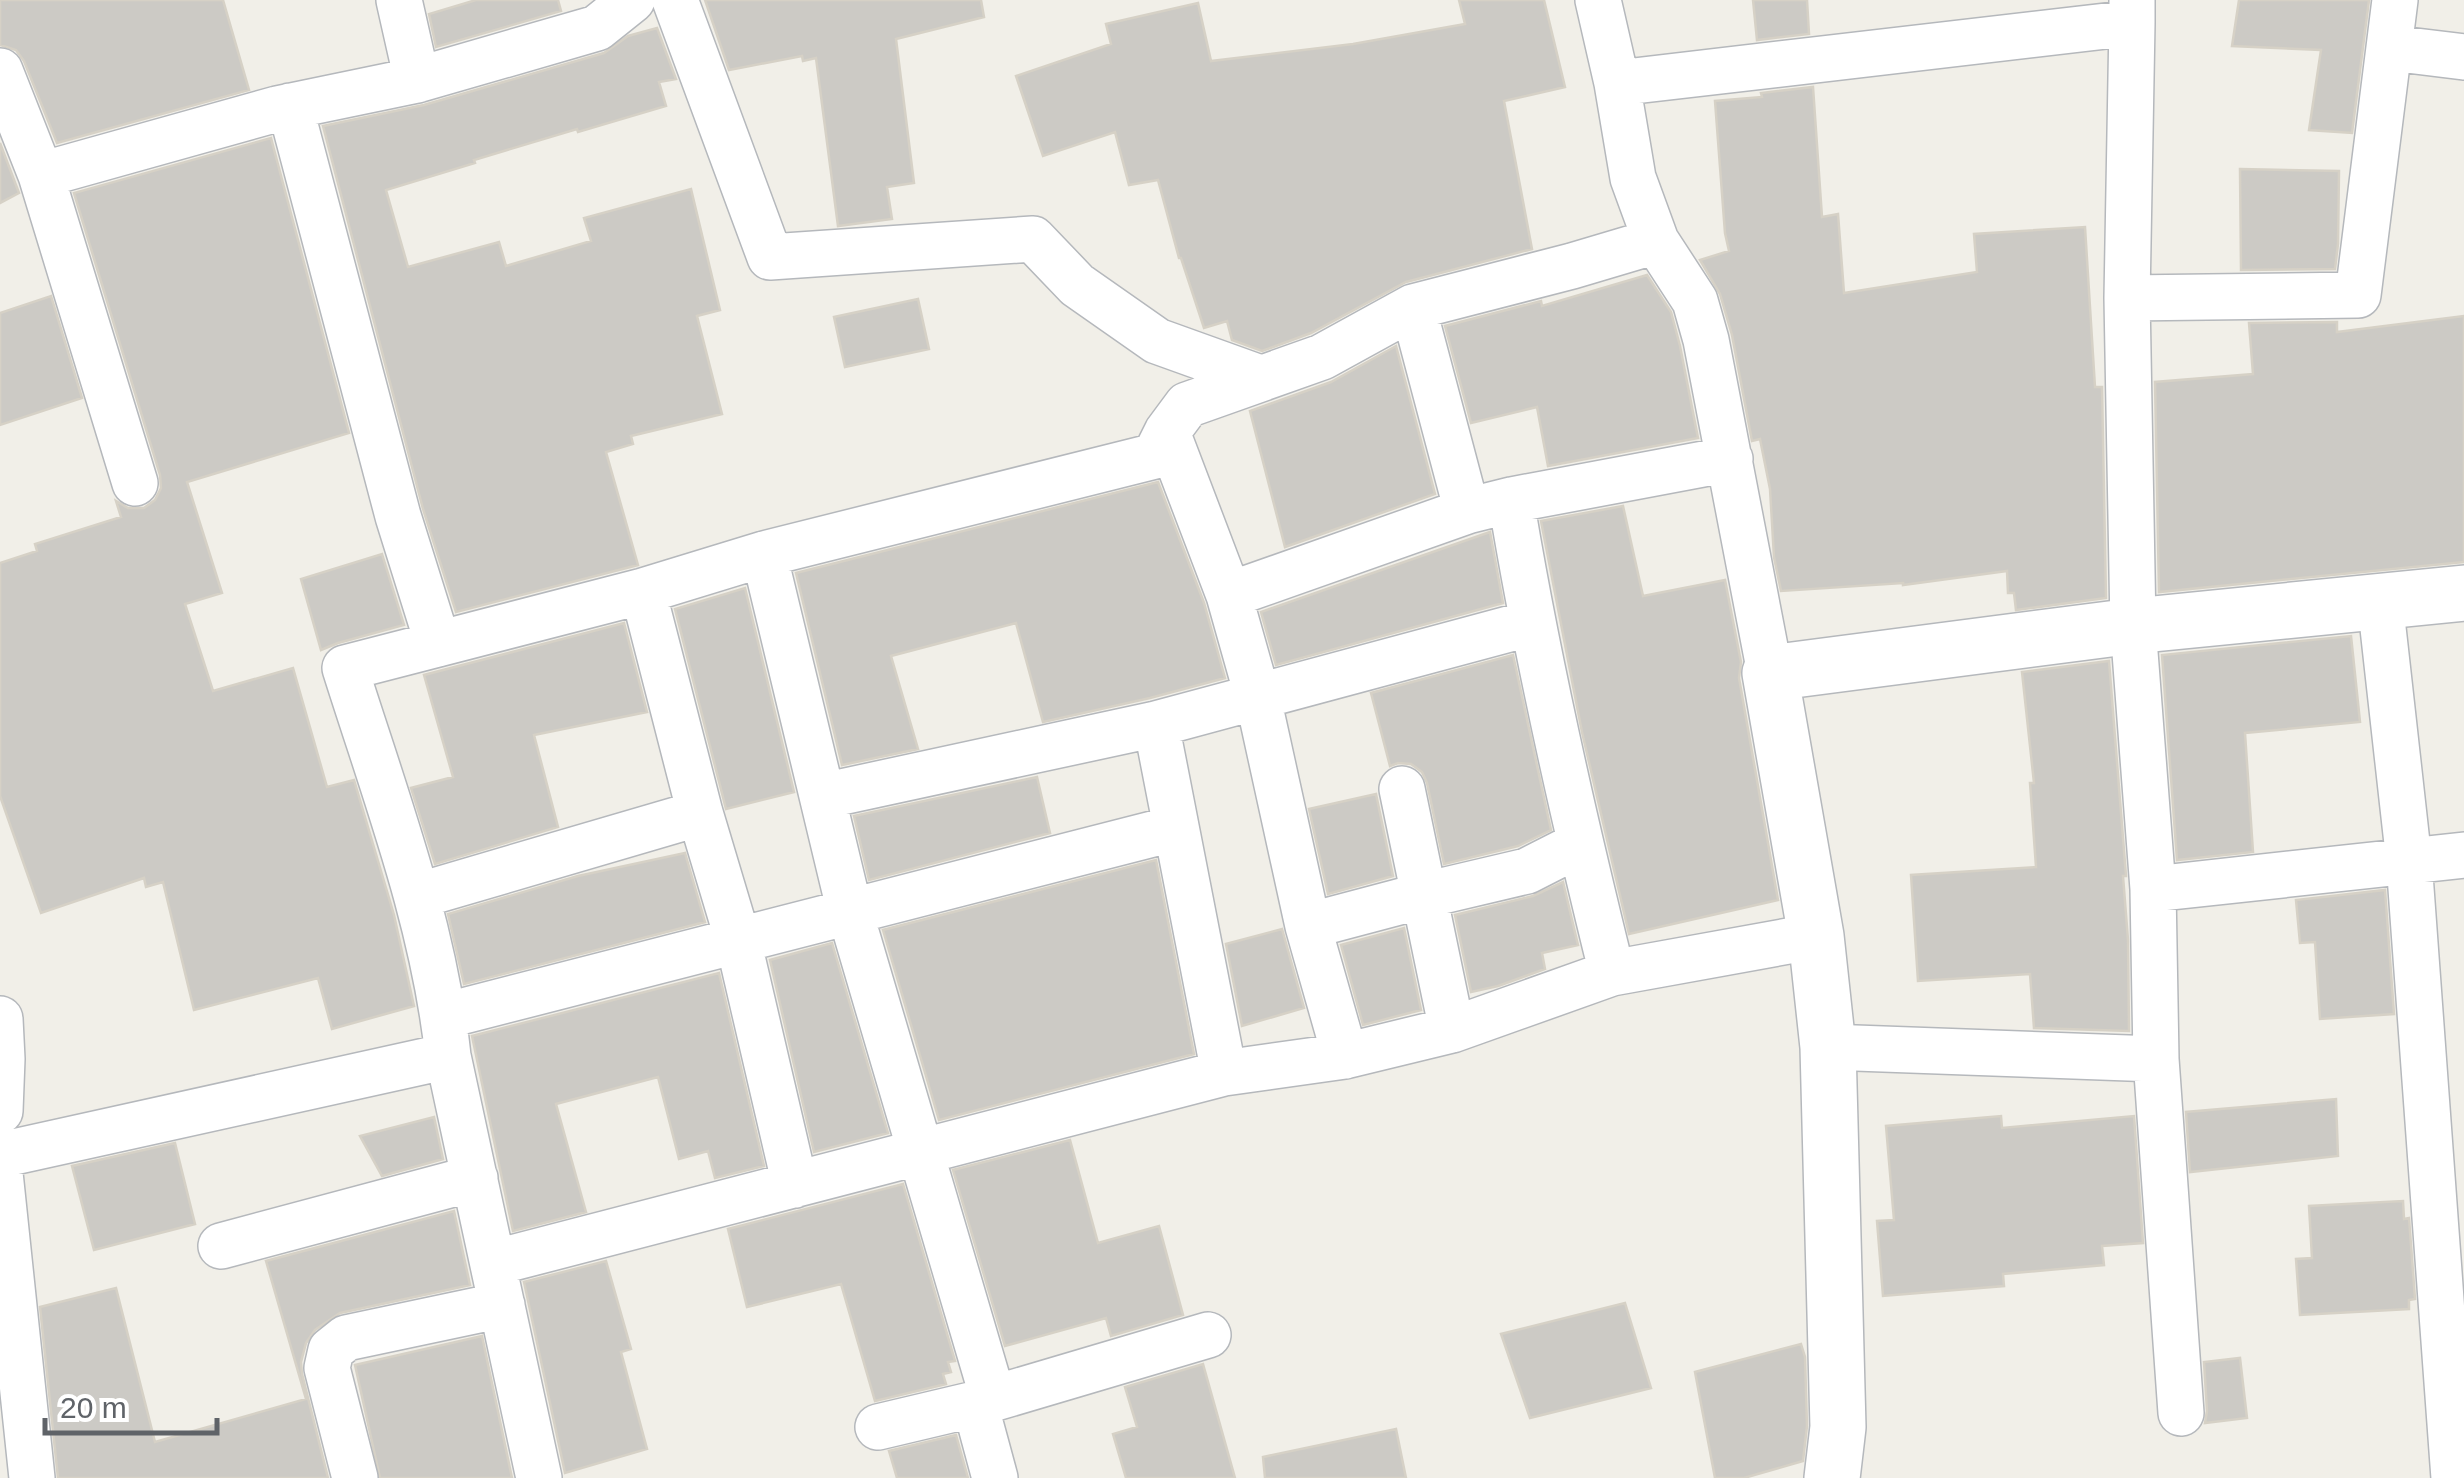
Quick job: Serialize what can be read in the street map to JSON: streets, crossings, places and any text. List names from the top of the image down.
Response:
{
  "scale_bar": "20 m"
}
